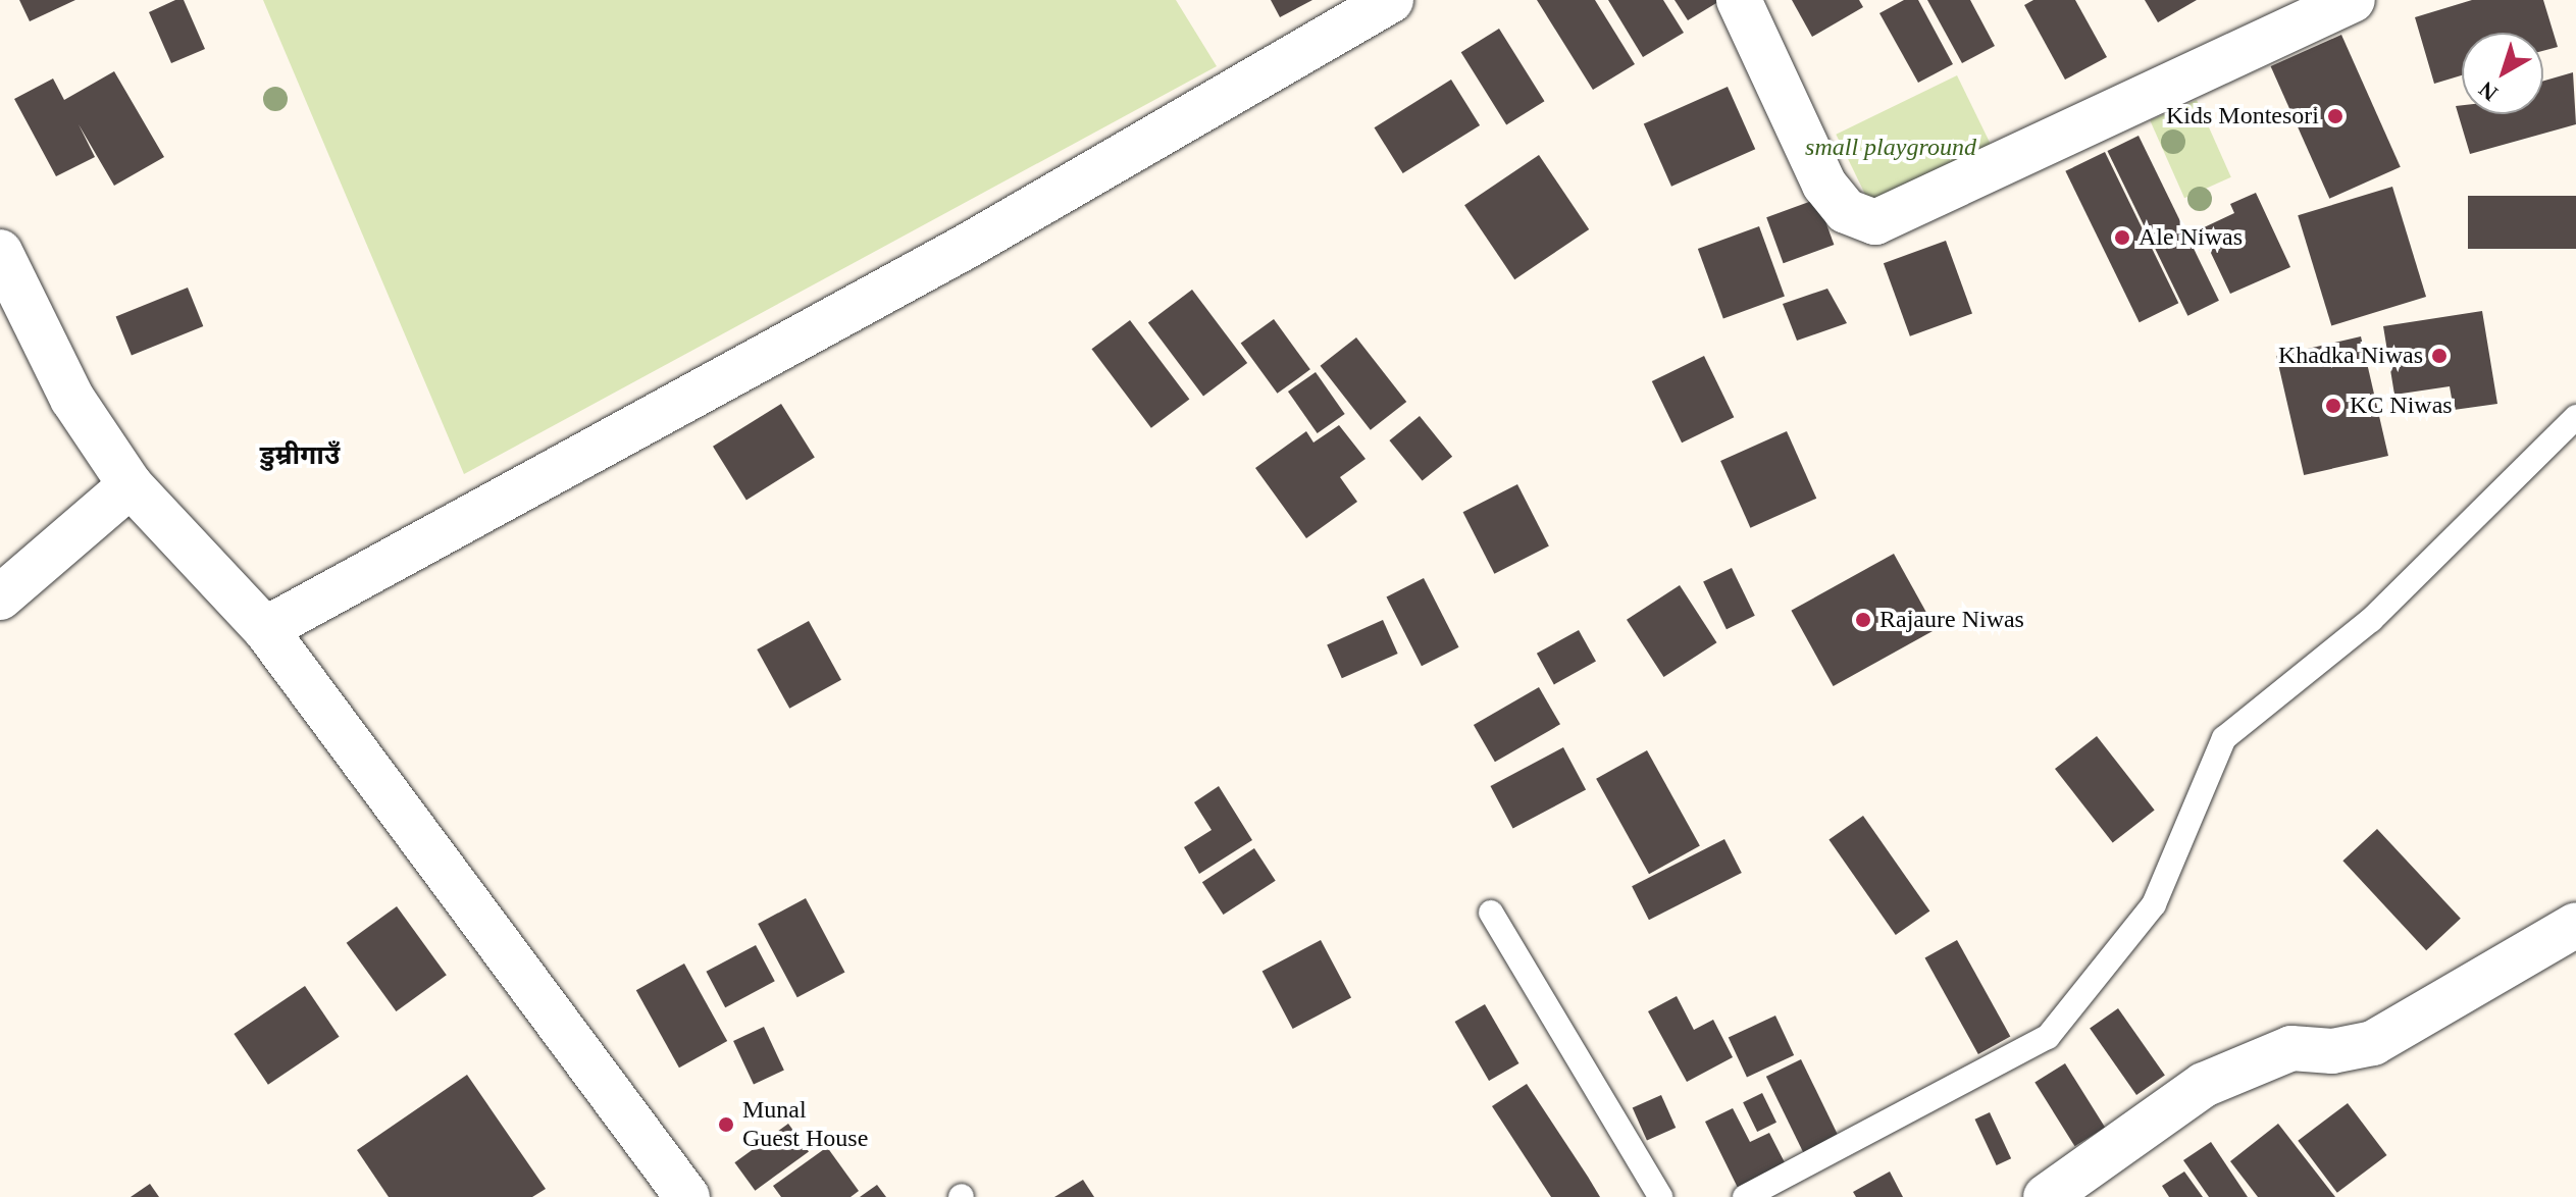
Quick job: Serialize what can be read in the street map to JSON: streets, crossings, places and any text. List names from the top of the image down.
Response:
{
  "districts": ["डुम्रीगाउँ"],
  "parks": ["small playground"],
  "places": [
    "Kids Montesori",
    "Ale Niwas",
    "Khadka Niwas",
    "KC Niwas",
    "Rajaure Niwas",
    "Munal Guest House"
  ],
  "north": "bottom left"
}
